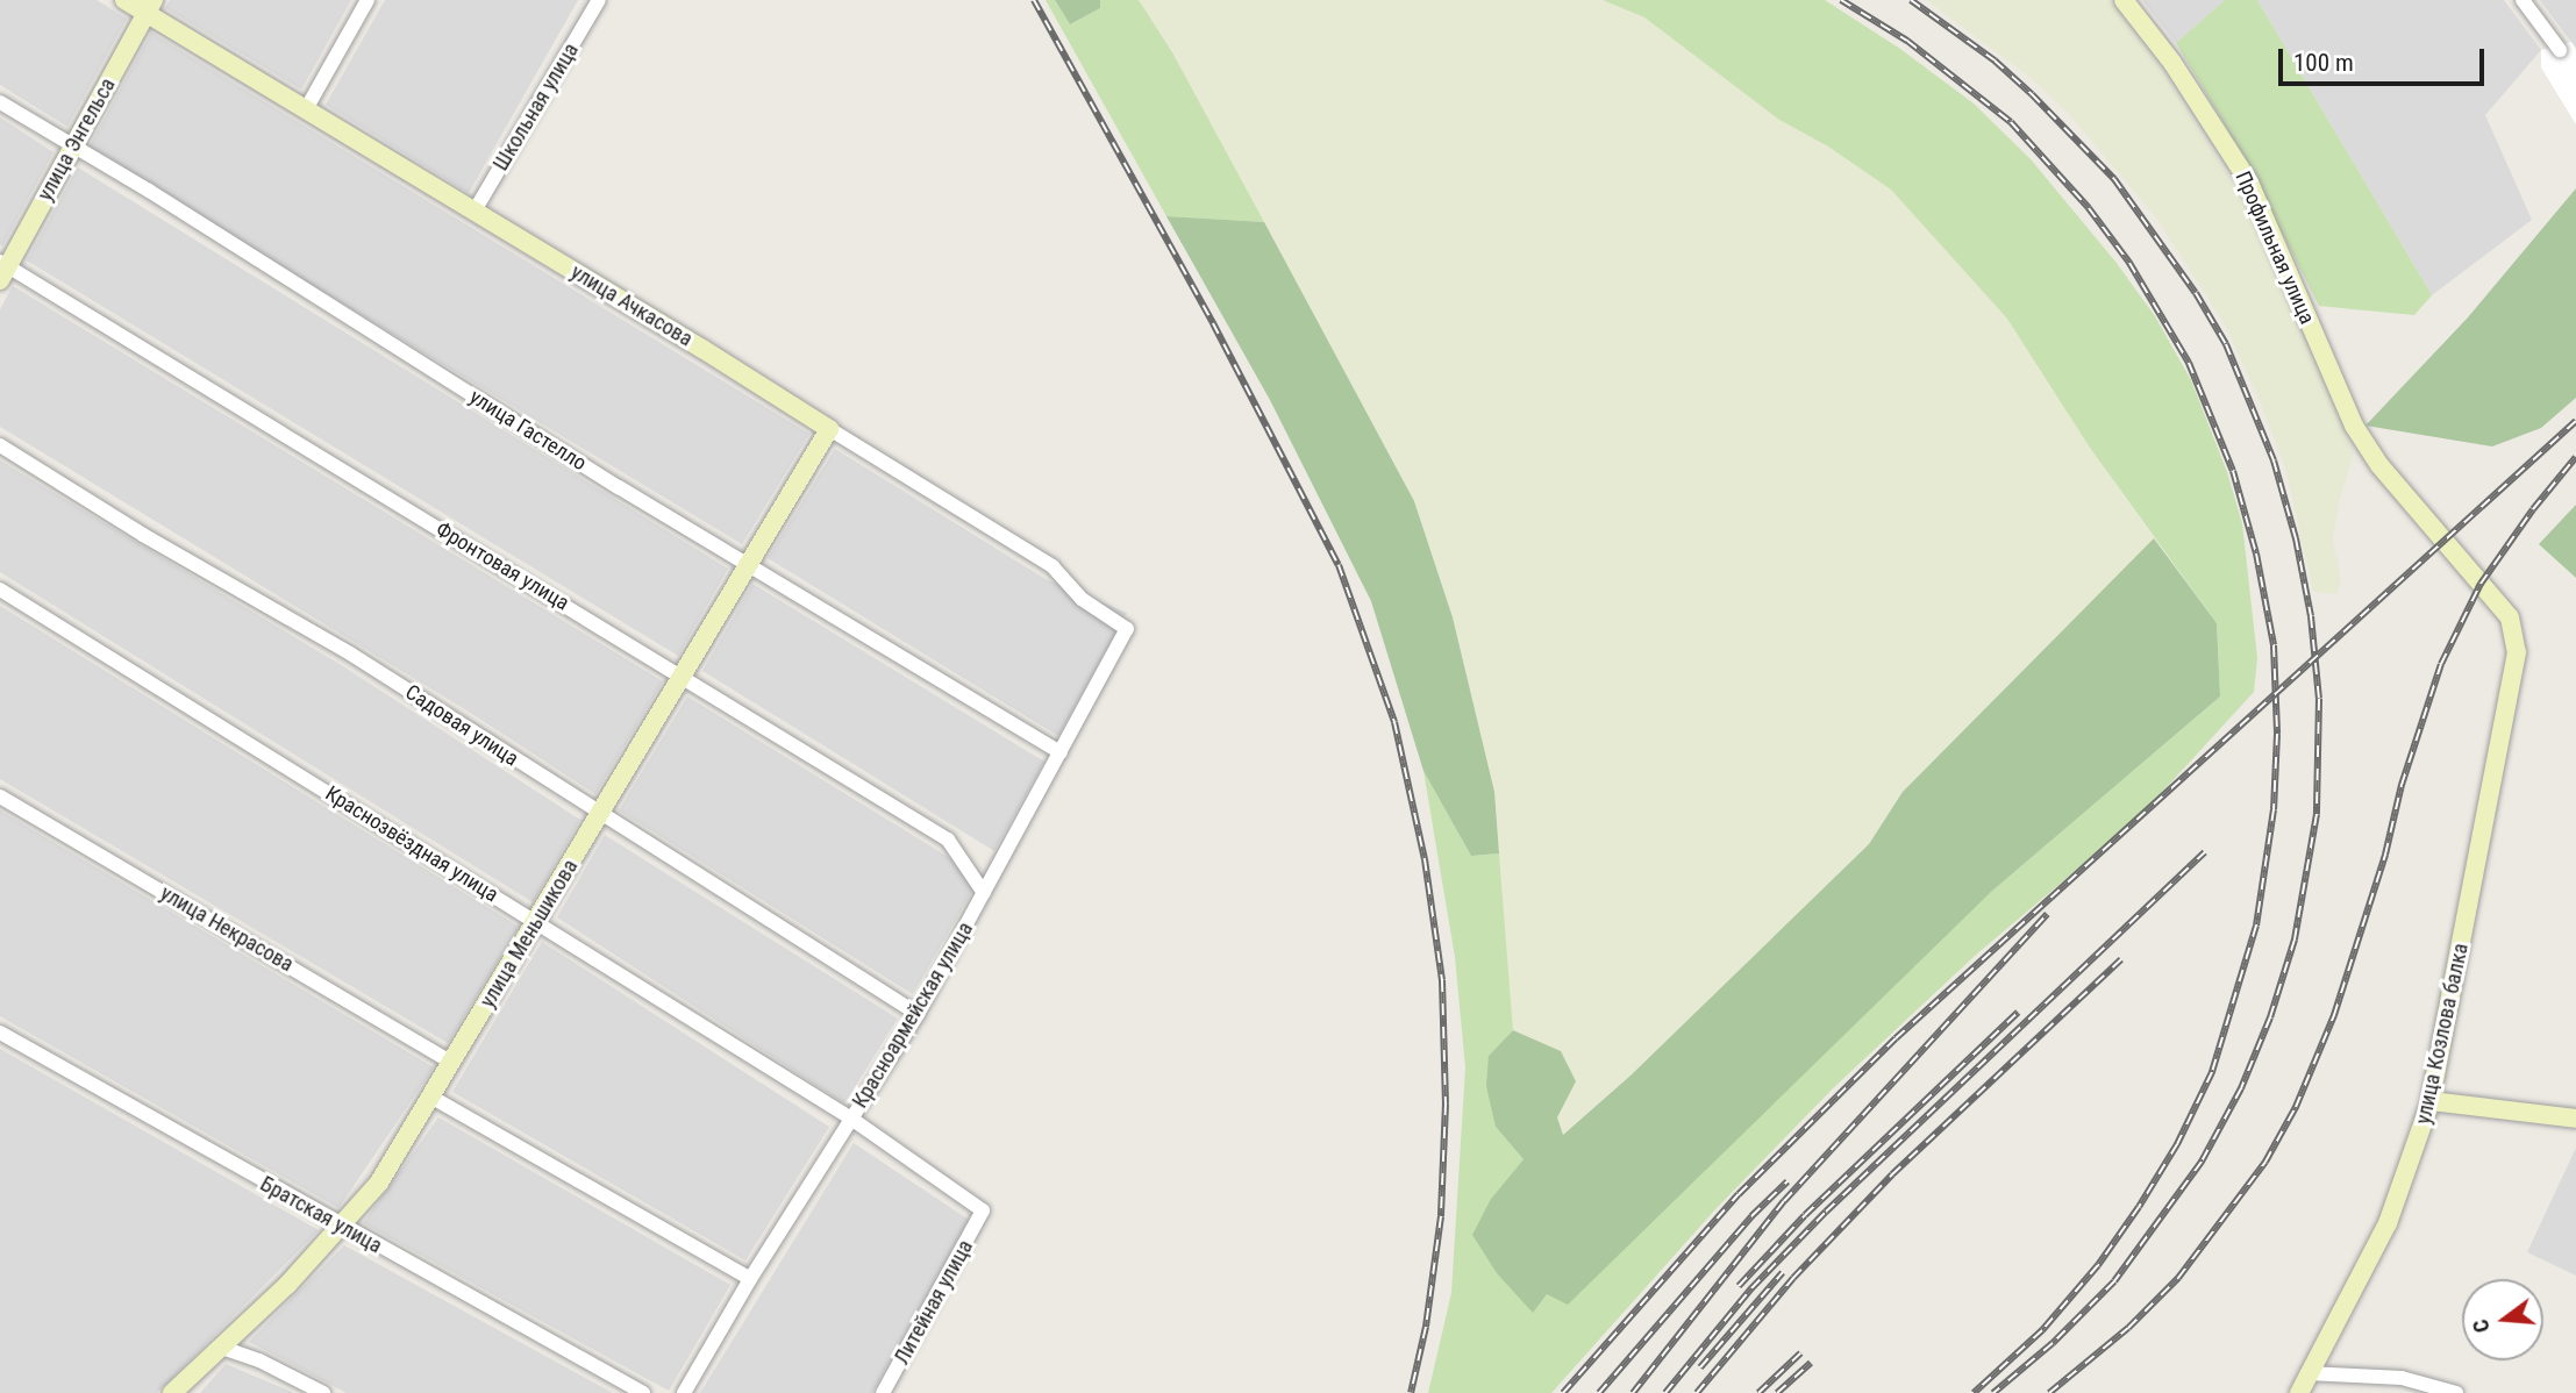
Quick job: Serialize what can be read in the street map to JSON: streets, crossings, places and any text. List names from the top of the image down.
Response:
{
  "streets": {
    "street": [
      "Школьная улица",
      "улица Энгельса",
      "Профильная улица",
      "улица Ачкасова",
      "улица Гастелло",
      "Фронтовая улица",
      "Садовая улица",
      "Краснозвёздная улица",
      "улица Некрасова",
      "улица Меньшикова",
      "Красноармейская улица",
      "улица Козлова балка",
      "Братская улица",
      "Литейная улица"
    ]
  },
  "crossings": [
    ["Школьная улица", "улица Ачкасова"],
    ["улица Энгельса", "улица Ачкасова"],
    ["улица Энгельса", "улица Гастелло"],
    ["улица Энгельса", "Фронтовая улица"],
    ["Профильная улица", "улица Козлова балка"],
    ["улица Ачкасова", "улица Меньшикова"],
    ["улица Ачкасова", "Красноармейская улица"],
    ["улица Гастелло", "улица Меньшикова"],
    ["улица Гастелло", "Красноармейская улица"],
    ["Фронтовая улица", "улица Меньшикова"],
    ["Фронтовая улица", "Красноармейская улица"],
    ["Садовая улица", "улица Меньшикова"],
    ["Садовая улица", "Красноармейская улица"],
    ["Краснозвёздная улица", "улица Меньшикова"],
    ["Краснозвёздная улица", "Красноармейская улица"],
    ["Краснозвёздная улица", "Литейная улица"],
    ["улица Некрасова", "улица Меньшикова"],
    ["улица Меньшикова", "Братская улица"]
  ],
  "scale_bar": "100 m",
  "north": "left"
}
